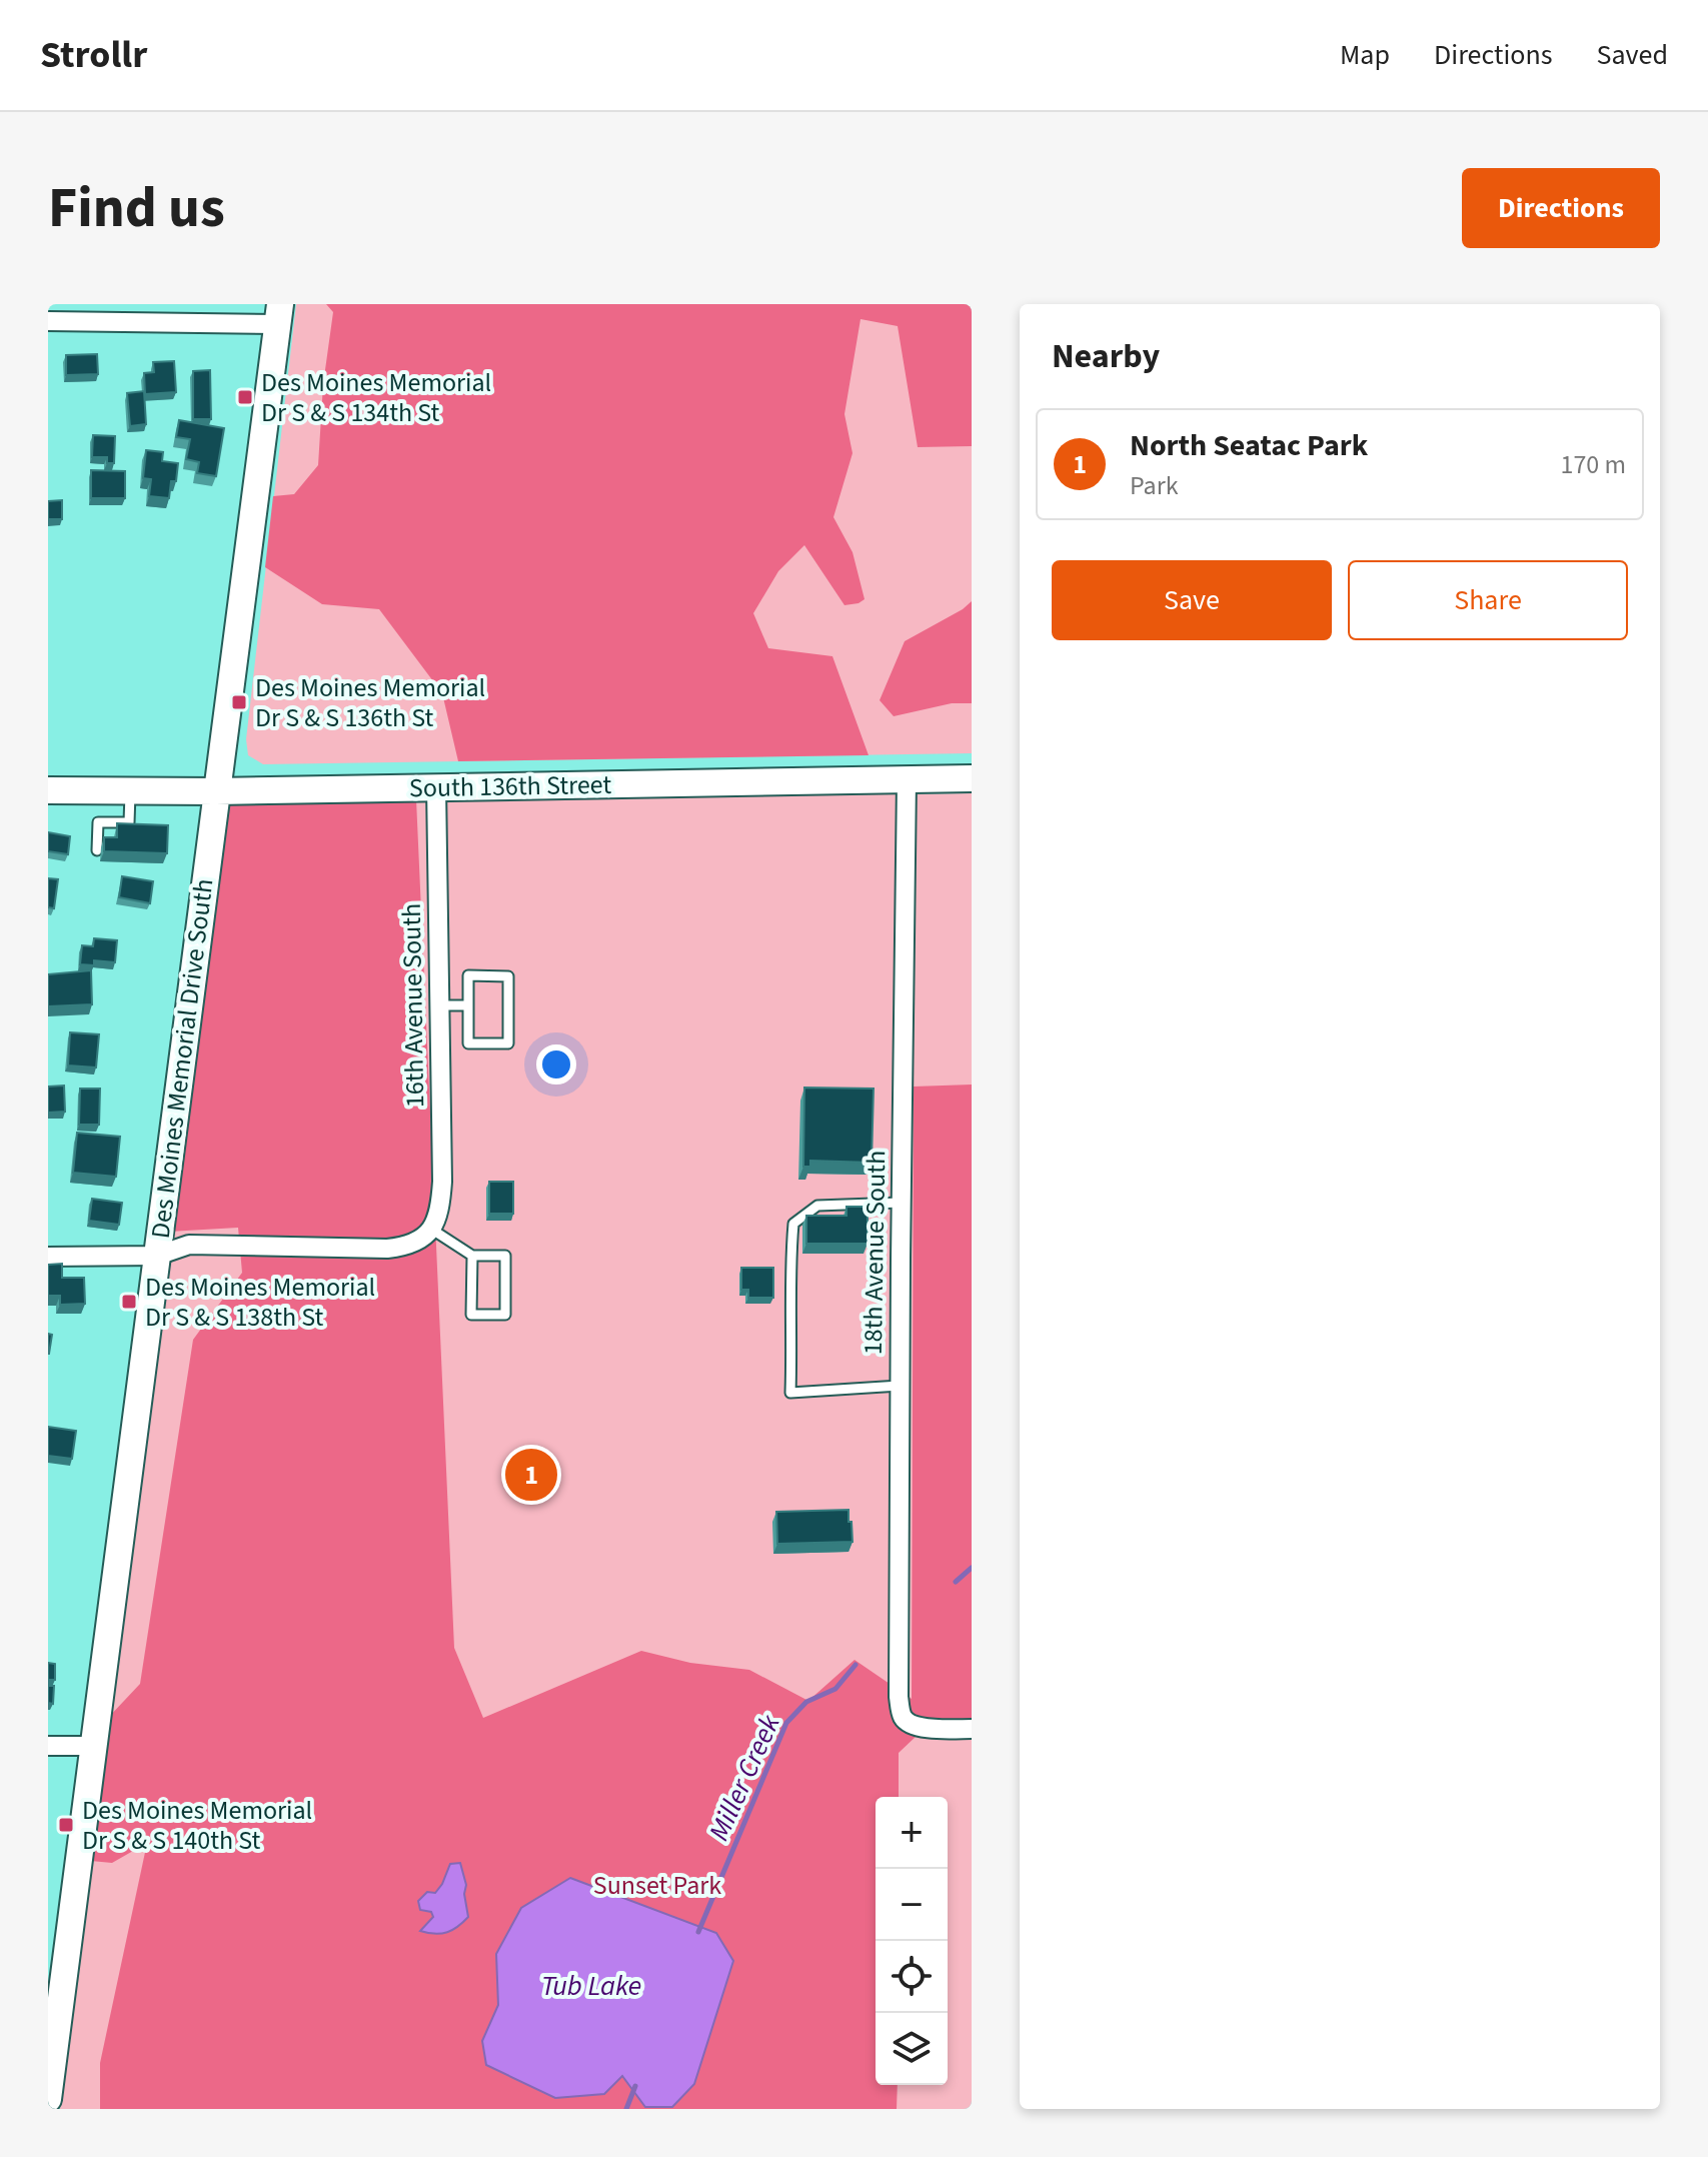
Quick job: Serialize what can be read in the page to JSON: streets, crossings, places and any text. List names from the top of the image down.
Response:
{
  "streets": {
    "main road": ["South 136th Street", "Des Moines Memorial Drive South"],
    "street": ["16th Avenue South", "18th Avenue South"]
  },
  "crossings": [
    ["South 136th Street", "16th Avenue South"],
    ["South 136th Street", "Des Moines Memorial Drive South"],
    ["South 136th Street", "18th Avenue South"]
  ],
  "water": ["Miller Creek", "Tub Lake"],
  "parks": ["Sunset Park"],
  "places": {
    "transit": [
      "Des Moines Memorial Dr S & S 134th St",
      "Des Moines Memorial Dr S & S 136th St",
      "Des Moines Memorial Dr S & S 138th St",
      "Des Moines Memorial Dr S & S 140th St"
    ]
  },
  "page": {
    "header": "Strollr",
    "nav": ["Map", "Directions", "Saved"],
    "buttons": [
      "Directions",
      ["Save", "Share"]
    ],
    "title": "Find us",
    "heading": "Nearby",
    "list": [
      {
        "mark": "1",
        "name": "North Seatac Park",
        "note": "Park",
        "value": "170 m"
      }
    ],
    "pins": "1",
    "map_buttons": ["+", "−"]
  }
}
